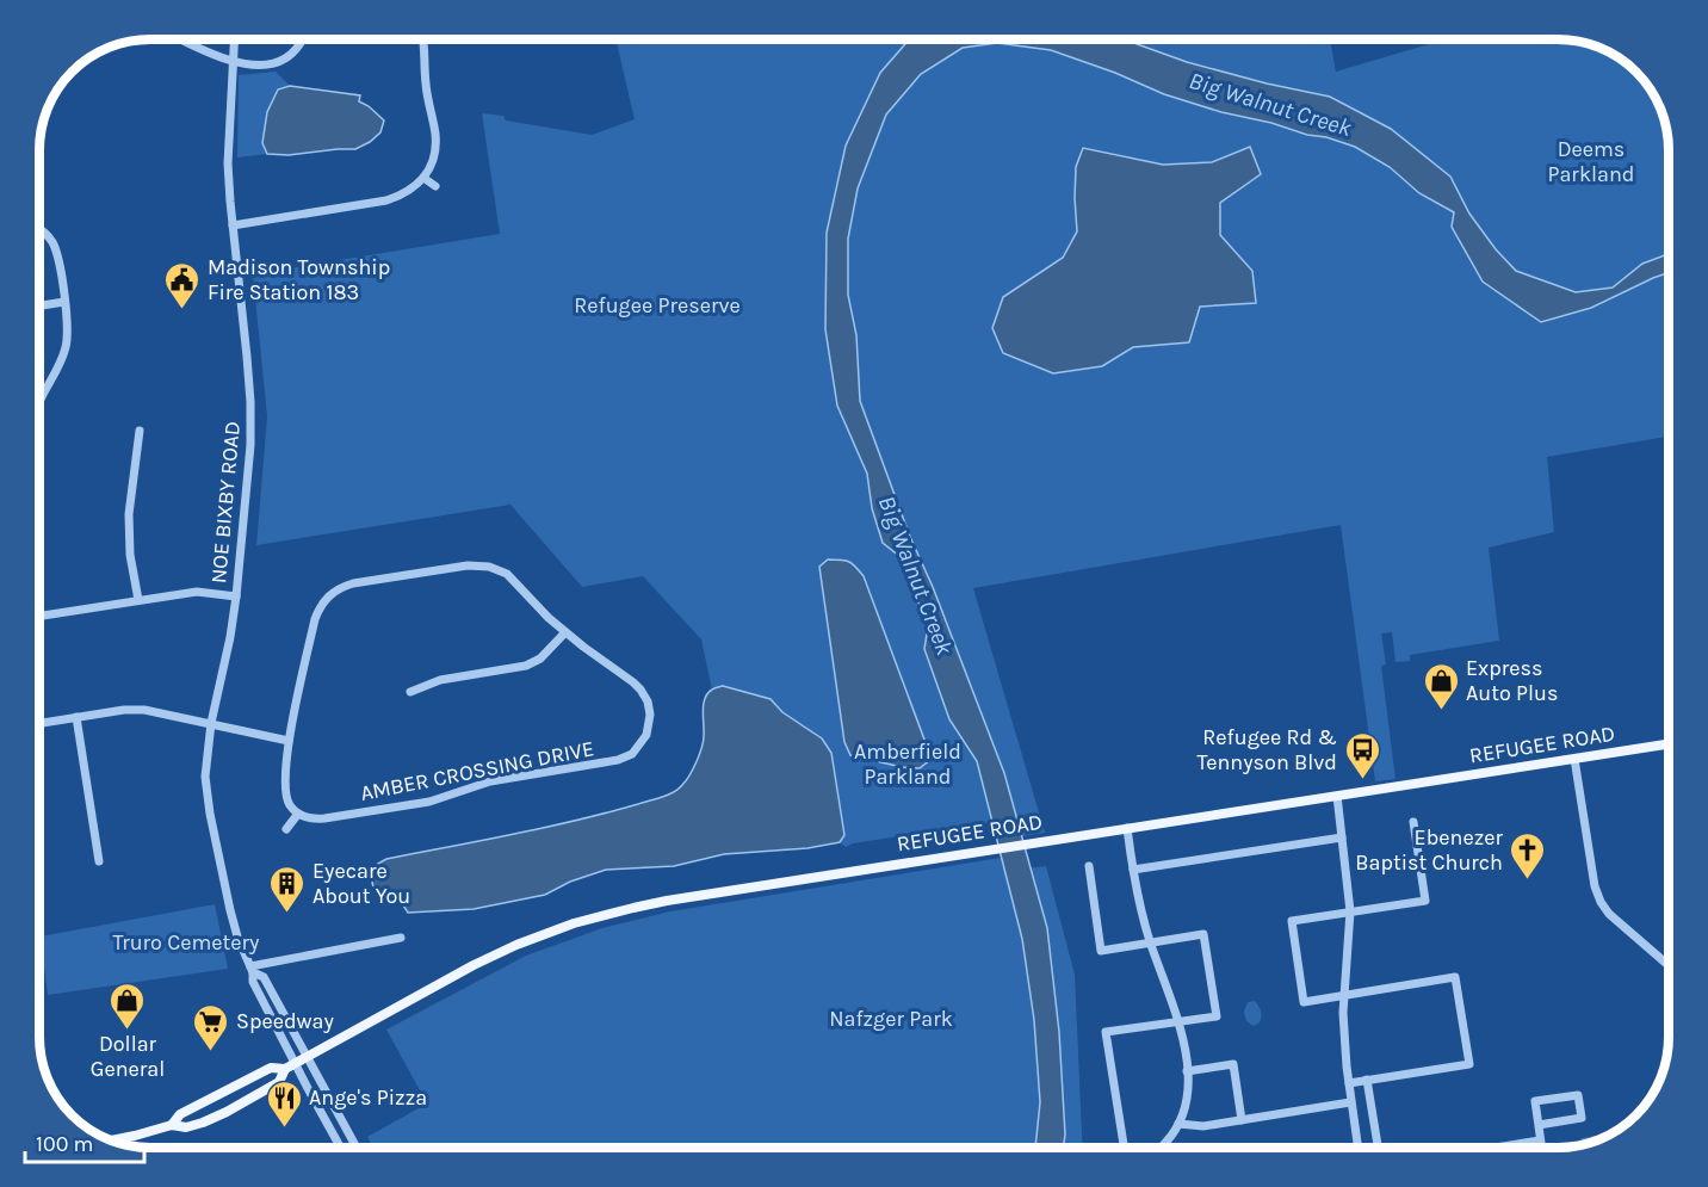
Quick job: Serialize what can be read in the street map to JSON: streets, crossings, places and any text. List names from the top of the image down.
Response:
{
  "streets": {
    "main road": ["REFUGEE ROAD"],
    "street": ["NOE BIXBY ROAD", "AMBER CROSSING DRIVE"]
  },
  "crossings": [
    ["NOE BIXBY ROAD", "REFUGEE ROAD"]
  ],
  "water": ["Big Walnut Creek"],
  "parks": [
    "Deems Parkland",
    "Refugee Preserve",
    "Amberfield Parkland",
    "Truro Cemetery",
    "Nafzger Park"
  ],
  "places": {
    "public building": ["Madison Township Fire Station 183"],
    "shop": ["Express Auto Plus", "Dollar General"],
    "bus stop": ["Refugee Rd & Tennyson Blvd"],
    "church": ["Ebenezer Baptist Church"],
    "building": ["Eyecare About You"],
    "supermarket": ["Speedway"],
    "restaurant": ["Ange's Pizza"]
  },
  "scale_bar": "100 m"
}
